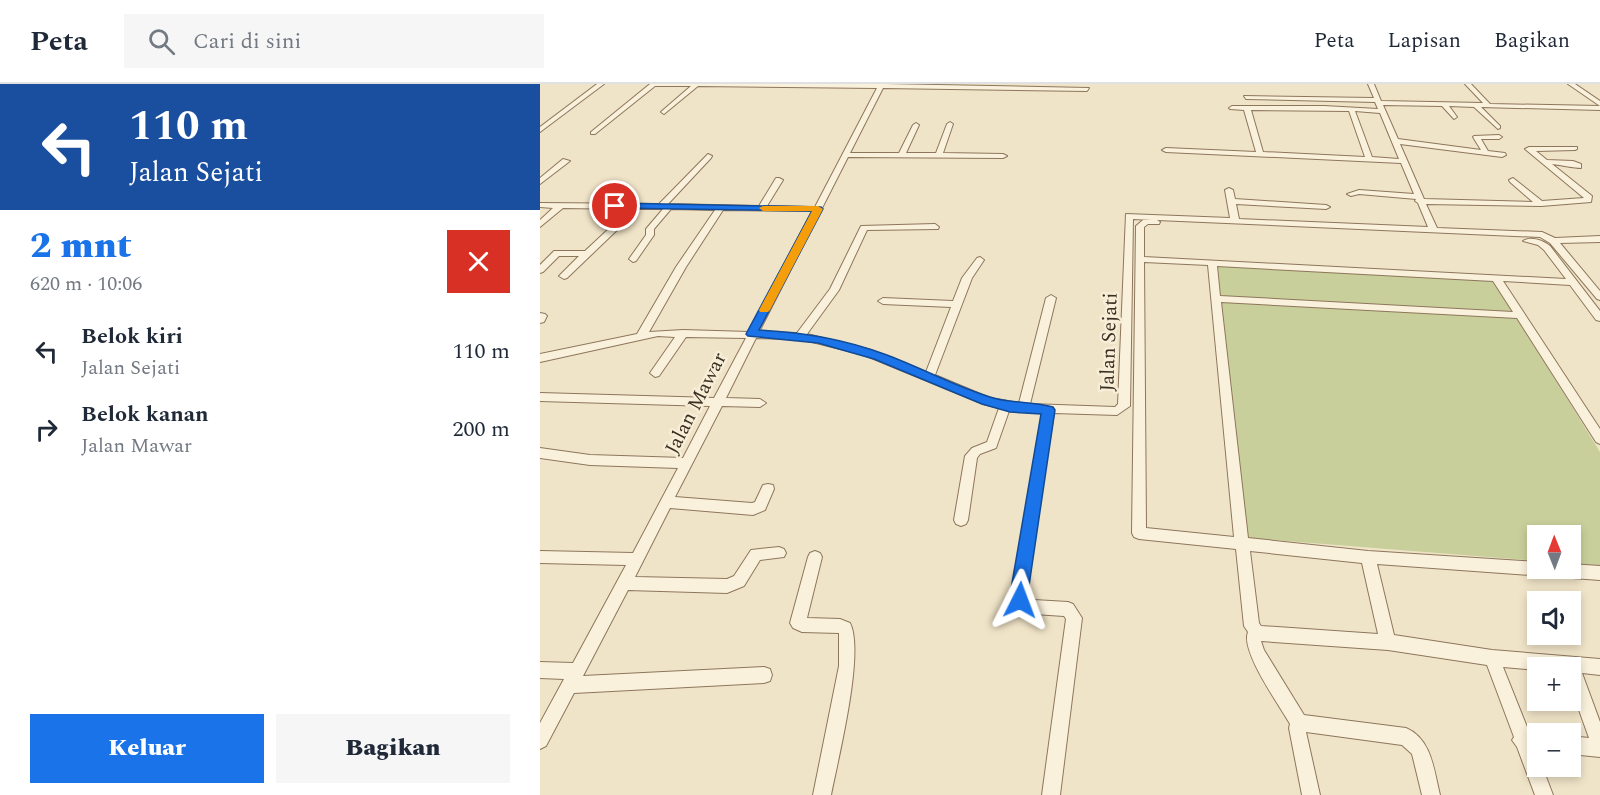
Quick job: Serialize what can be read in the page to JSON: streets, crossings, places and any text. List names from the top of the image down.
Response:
{
  "streets": {
    "street": ["Jalan Sejati", "Jalan Mawar"]
  },
  "crossings": [
    ["Jalan Sejati", "Jalan Mawar"]
  ],
  "north": "top",
  "page": {
    "header": "Peta",
    "search": "Cari di sini",
    "nav": ["Peta", "Lapisan", "Bagikan"],
    "turn": ["110 m", "Jalan Sejati"],
    "heading": ["2 mnt", "620 m · 10:06"],
    "list": [
      {
        "name": "Belok kiri",
        "note": "Jalan Sejati",
        "value": "110 m"
      },
      {
        "name": "Belok kanan",
        "note": "Jalan Mawar",
        "value": "200 m"
      }
    ],
    "map_buttons": ["+", "−"],
    "buttons": ["Keluar", "Bagikan"]
  }
}
